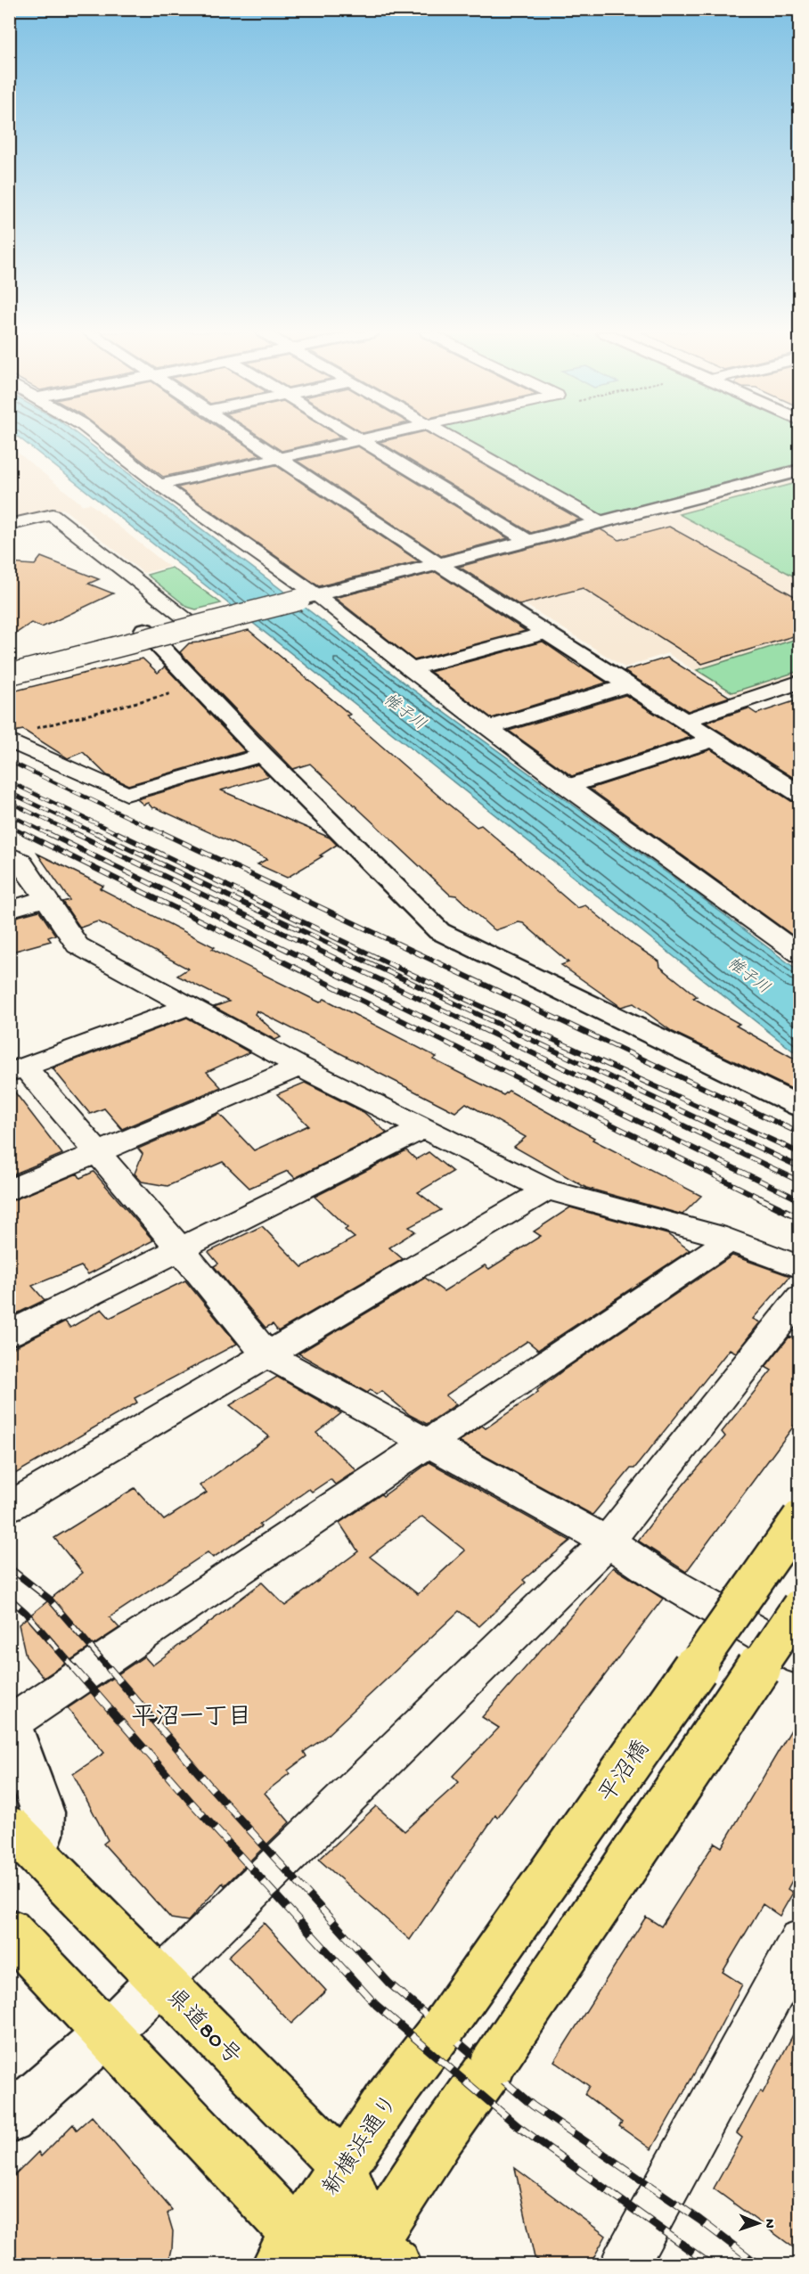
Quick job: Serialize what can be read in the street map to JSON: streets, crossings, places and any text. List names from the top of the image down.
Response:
{
  "streets": {
    "main road": ["平沼橋", "県道80号", "新横浜通り"]
  },
  "crossings": [
    ["平沼橋", "新横浜通り"],
    ["県道80号", "新横浜通り"]
  ],
  "districts": ["平沼一丁目"],
  "water": ["帷子川"],
  "north": "right"
}
